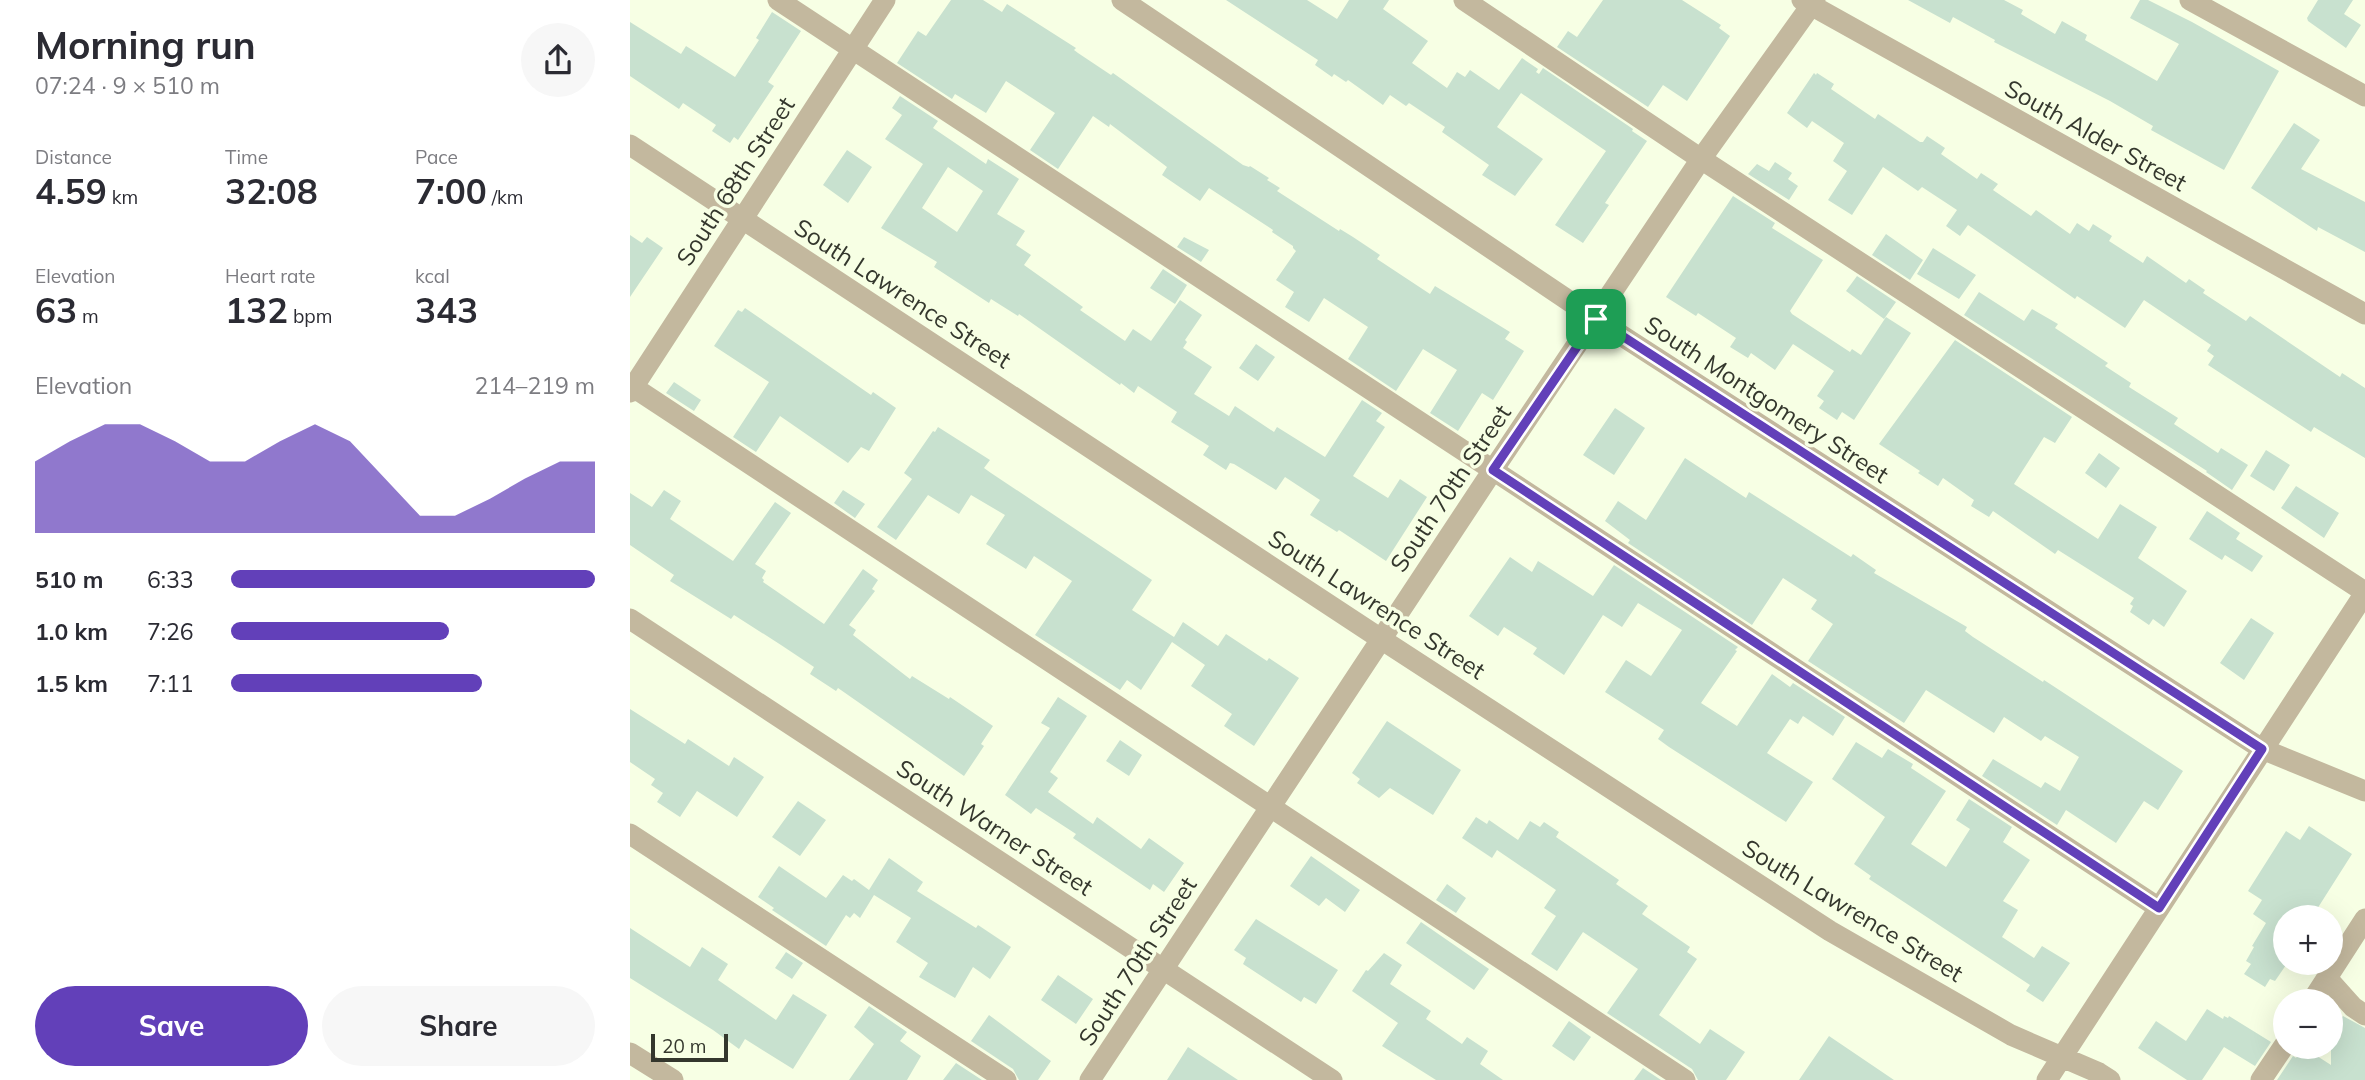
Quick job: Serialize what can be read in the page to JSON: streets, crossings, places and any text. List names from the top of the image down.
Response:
{
  "streets": {
    "street": [
      "South Alder Street",
      "South 68th Street",
      "South Lawrence Street",
      "South Montgomery Street",
      "South 70th Street",
      "South Warner Street"
    ]
  },
  "crossings": [
    ["South Alder Street", "South 70th Street"],
    ["South 68th Street", "South Lawrence Street"],
    ["South Lawrence Street", "South 70th Street"],
    ["South Montgomery Street", "South 70th Street"],
    ["South 70th Street", "South Warner Street"]
  ],
  "scale_bar": "20 m",
  "page": {
    "heading": ["Morning run", "07:24 · 9 × 510 m"],
    "stats": [
      ["Distance", "4.59 km"],
      ["Time", "32:08"],
      ["Pace", "7:00 /km"],
      ["Elevation", "63 m"],
      ["Heart rate", "132 bpm"],
      ["kcal", "343"]
    ],
    "chart": ["Elevation", "214–219 m"],
    "list": [
      {
        "name": "510 m",
        "note": "6:33"
      },
      {
        "name": "1.0 km",
        "note": "7:26"
      },
      {
        "name": "1.5 km",
        "note": "7:11"
      }
    ],
    "map_buttons": ["+", "−"],
    "buttons": ["Save", "Share"],
    "scale": "20 m"
  }
}
